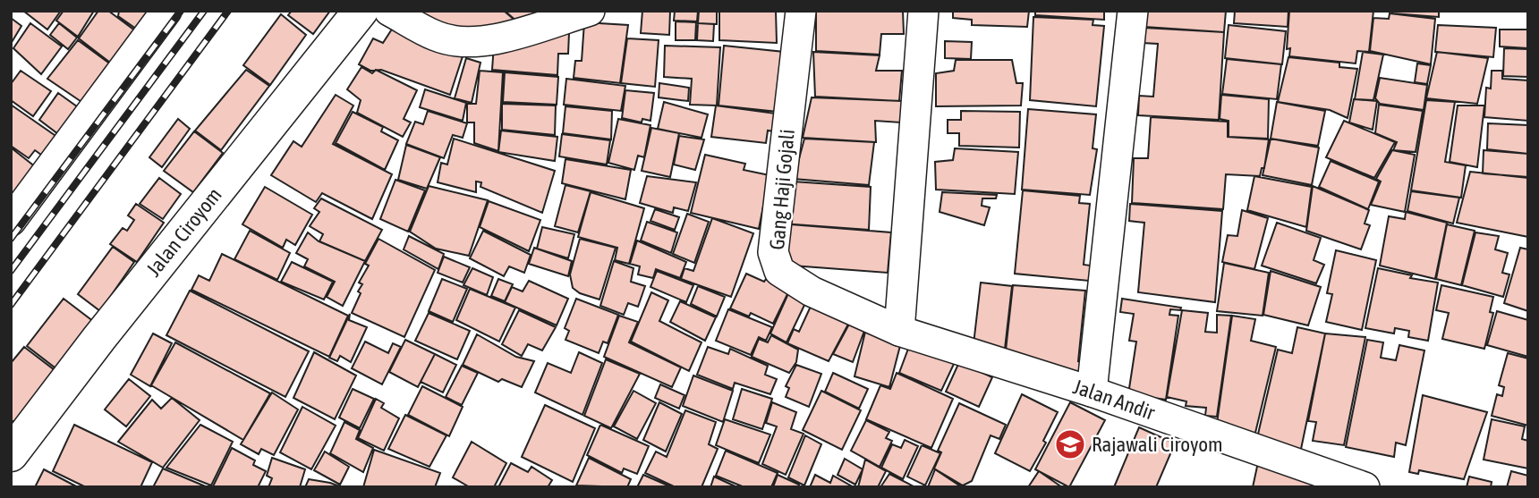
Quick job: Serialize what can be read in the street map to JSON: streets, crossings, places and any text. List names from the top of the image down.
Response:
{
  "streets": {
    "main road": ["Jalan Ciroyom"],
    "street": ["Gang Haji Gojali", "Jalan Andir"]
  },
  "crossings": [
    ["Gang Haji Gojali", "Jalan Andir"]
  ],
  "places": {
    "school or university": ["Rajawali Ciroyom"]
  }
}
